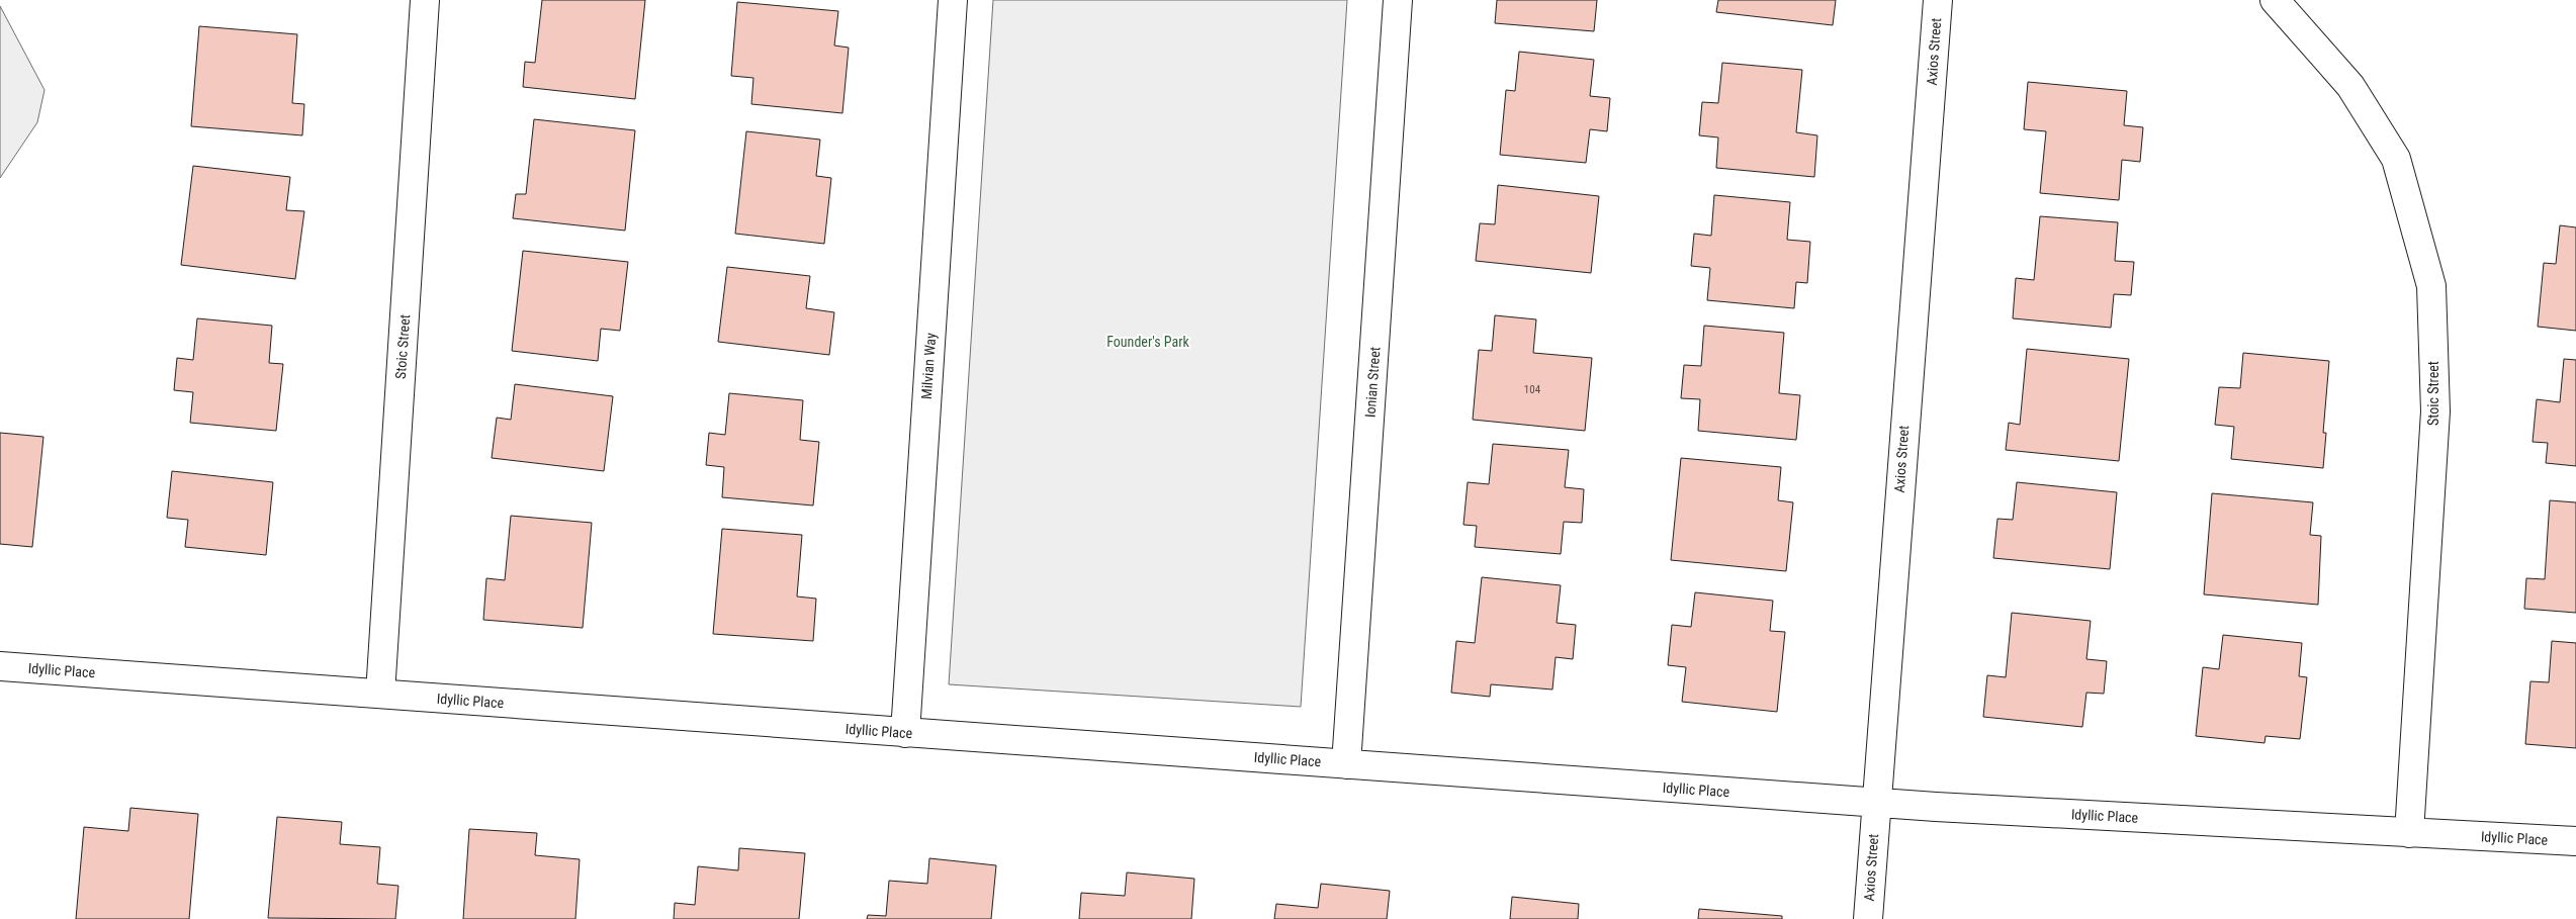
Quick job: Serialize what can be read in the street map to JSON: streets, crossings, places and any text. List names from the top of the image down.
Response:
{
  "streets": {
    "street": [
      "Axios Street",
      "Stoic Street",
      "Milvian Way",
      "Ionian Street",
      "Idyllic Place"
    ]
  },
  "crossings": [
    ["Axios Street", "Idyllic Place"],
    ["Stoic Street", "Idyllic Place"],
    ["Milvian Way", "Idyllic Place"],
    ["Ionian Street", "Idyllic Place"]
  ],
  "parks": ["Founder's Park"],
  "house_numbers": ["104"]
}
